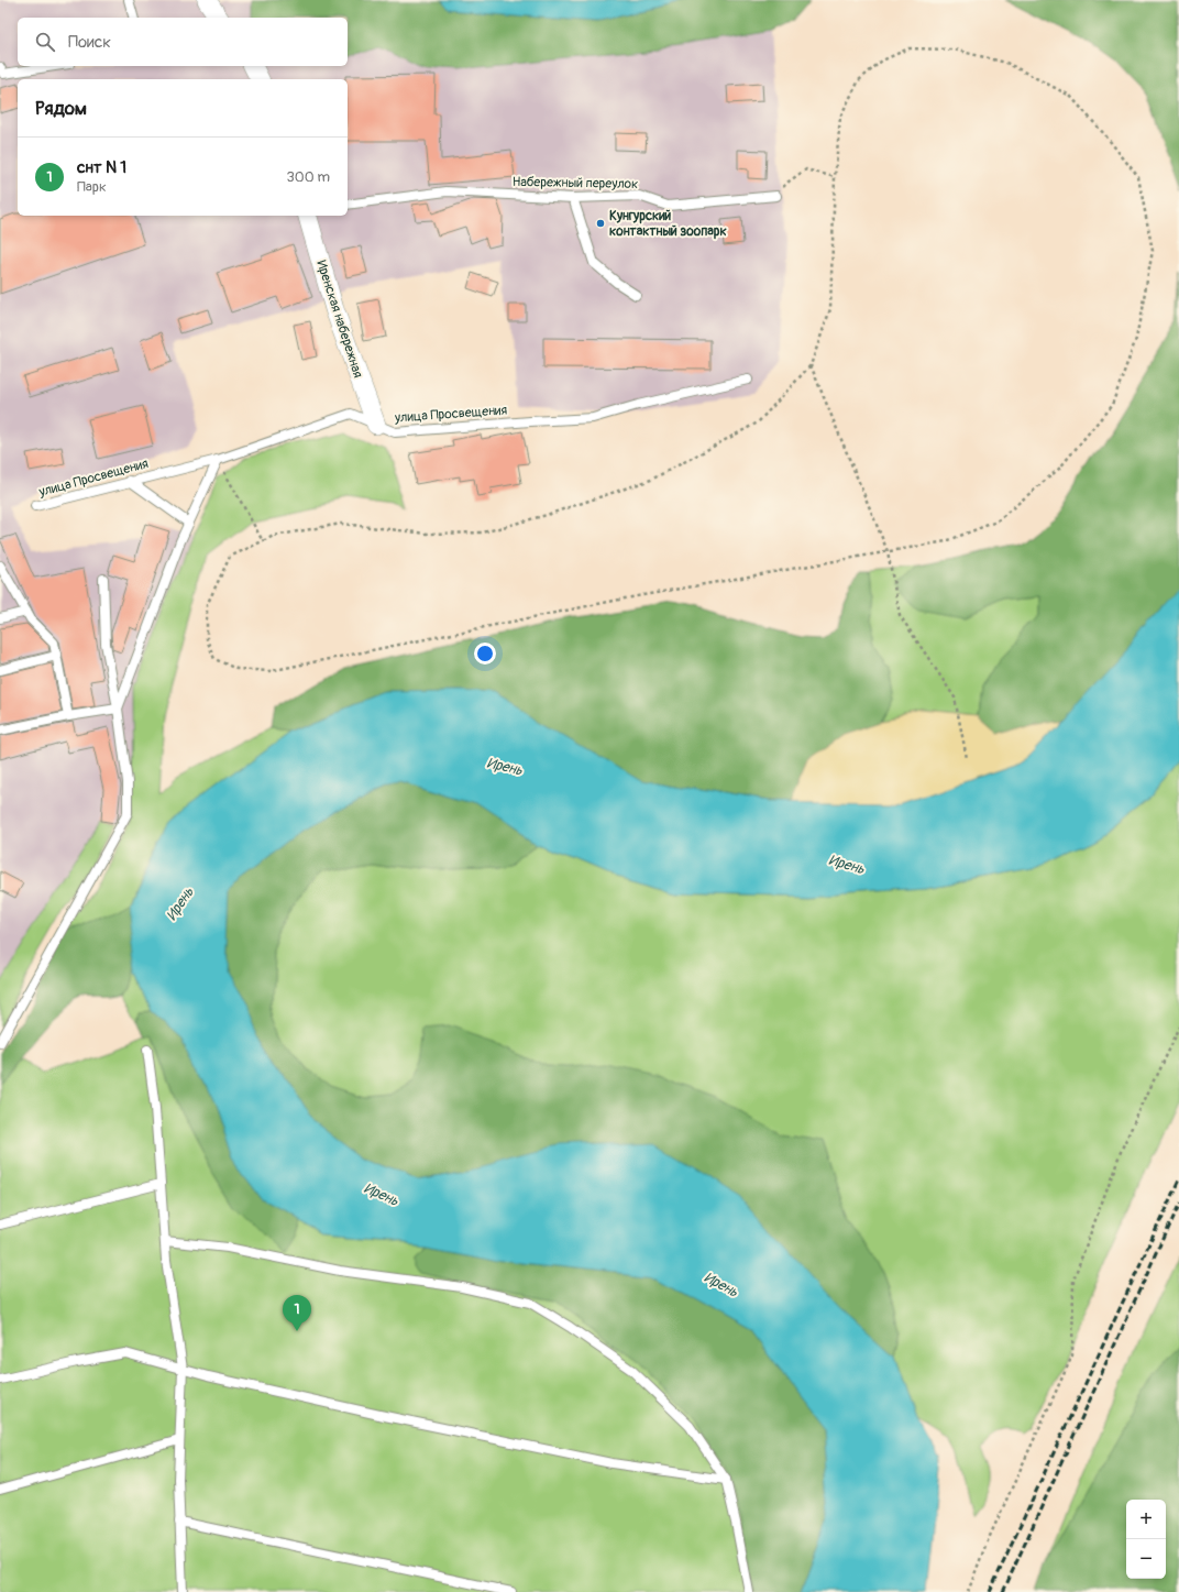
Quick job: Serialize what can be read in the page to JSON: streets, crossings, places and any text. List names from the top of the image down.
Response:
{
  "streets": {
    "street": ["Иренская набережная"],
    "lane": ["Набережный переулок", "улица Просвещения"]
  },
  "crossings": [
    ["Иренская набережная", "улица Просвещения"]
  ],
  "water": ["Ирень"],
  "places": ["Кунгурский контактный зоопарк"],
  "page": {
    "search": "Поиск",
    "heading": "Рядом",
    "list": [
      {
        "mark": "1",
        "name": "снт N 1",
        "note": "Парк",
        "value": "300 m"
      }
    ],
    "pins": "1",
    "map_buttons": ["+", "−"]
  }
}
